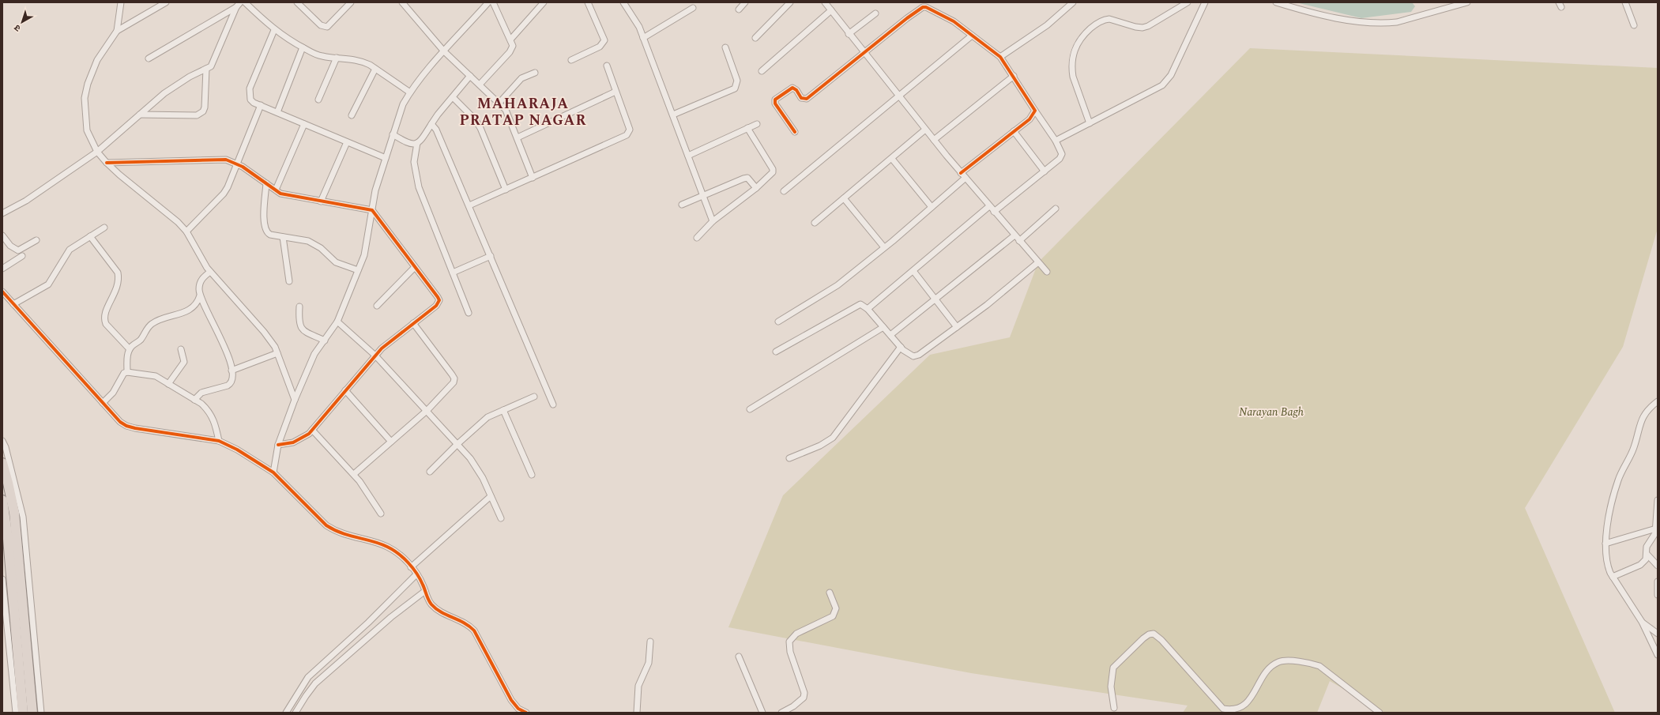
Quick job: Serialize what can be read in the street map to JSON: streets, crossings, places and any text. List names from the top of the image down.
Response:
{
  "districts": ["MAHARAJA PRATAP NAGAR"],
  "parks": ["Narayan Bagh"],
  "north": "bottom left"
}
